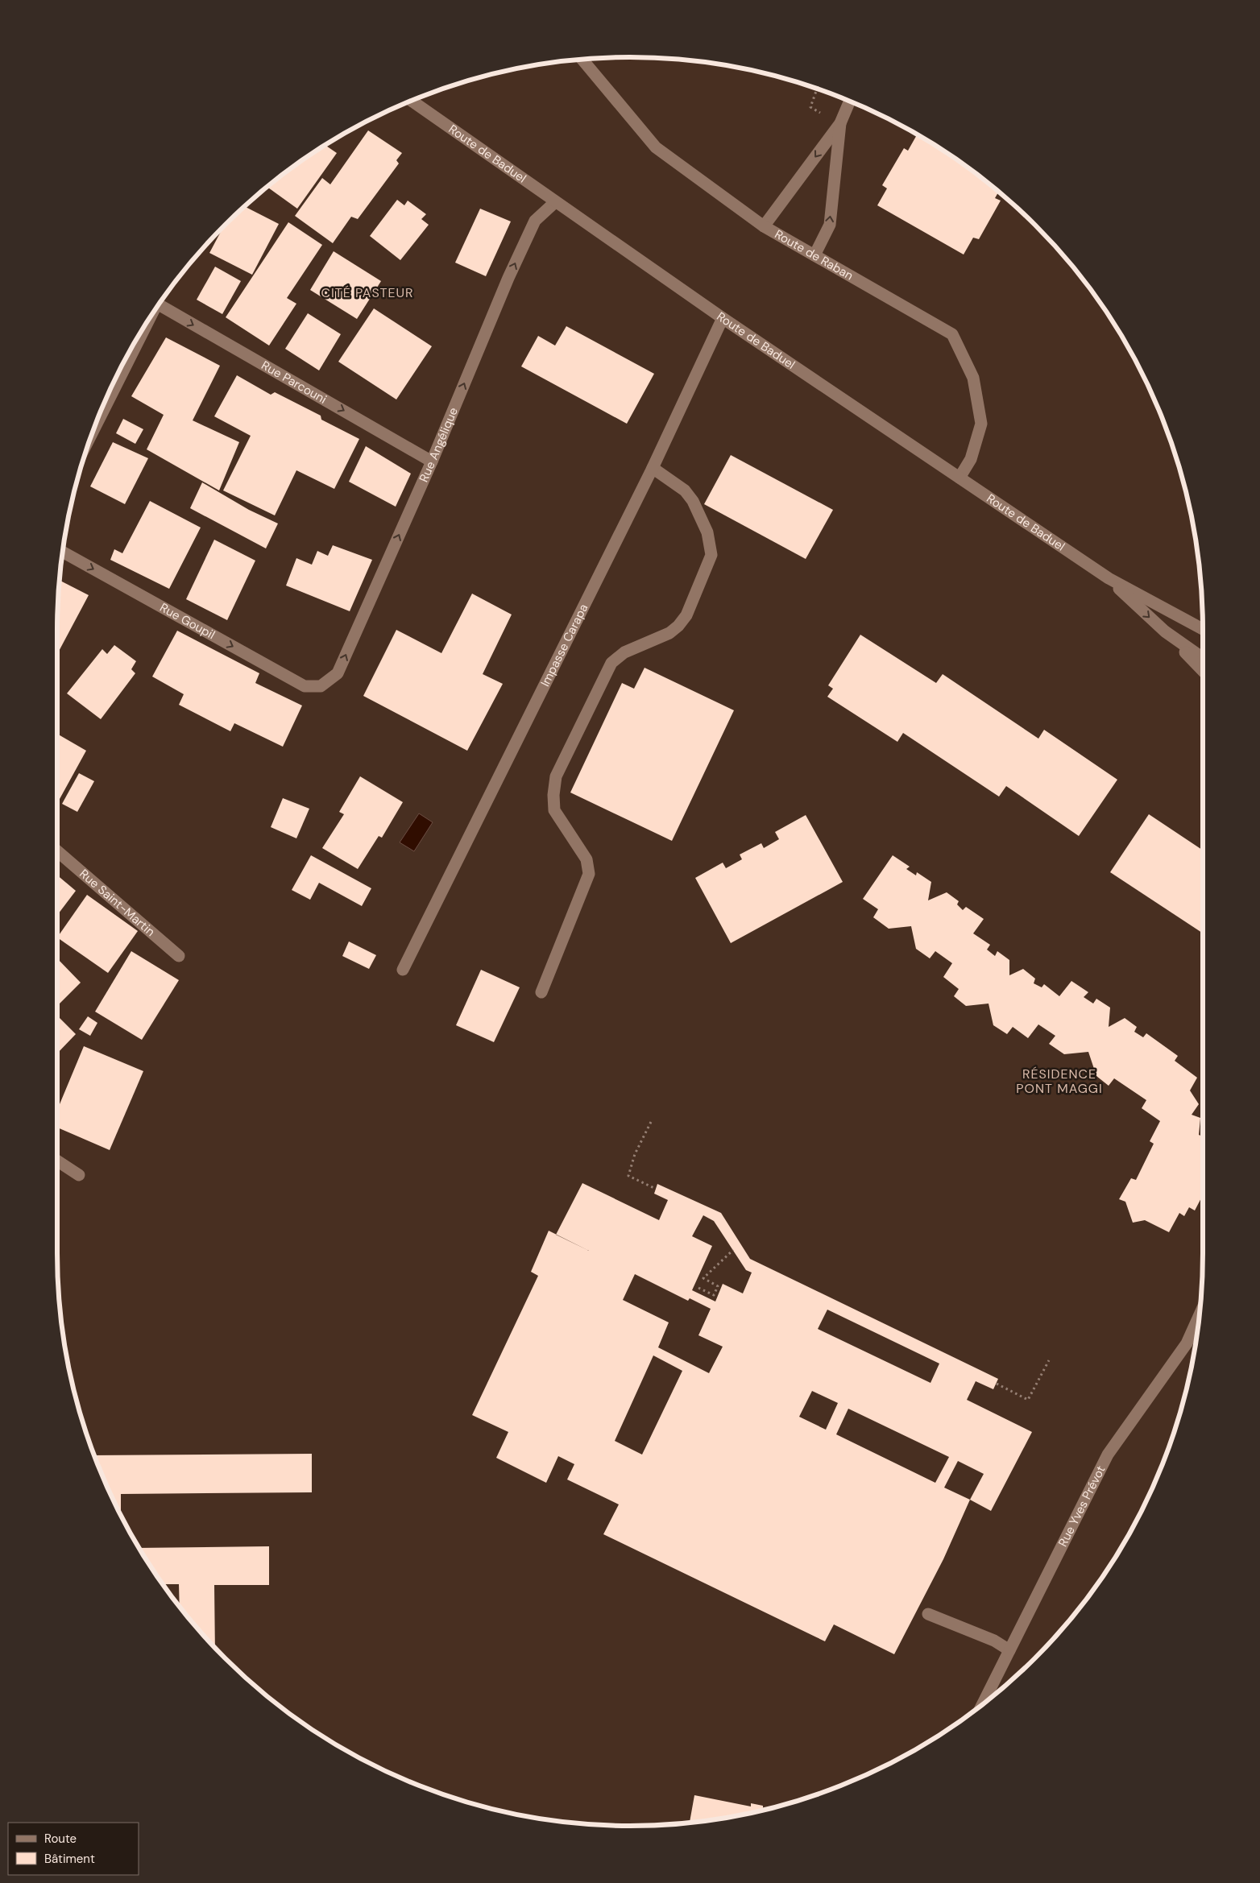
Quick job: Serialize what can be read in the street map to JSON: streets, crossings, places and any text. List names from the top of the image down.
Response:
{
  "streets": {
    "street": [
      "Route de Baduel",
      "Route de Raban",
      "Rue Parcouni",
      "Rue Angélique",
      "Rue Goupil",
      "Impasse Carapa",
      "Rue Saint-Martin",
      "Rue Yves Prévot"
    ]
  },
  "crossings": [
    ["Route de Baduel", "Route de Raban"],
    ["Route de Baduel", "Rue Angélique"],
    ["Route de Baduel", "Impasse Carapa"],
    ["Rue Parcouni", "Rue Angélique"],
    ["Rue Angélique", "Rue Goupil"]
  ],
  "one_way": ["Rue Parcouni", "Rue Angélique", "Rue Goupil"],
  "districts": ["CITÉ PASTEUR", "RÉSIDENCE PONT MAGGI"],
  "legend": ["Route", "Bâtiment"]
}
